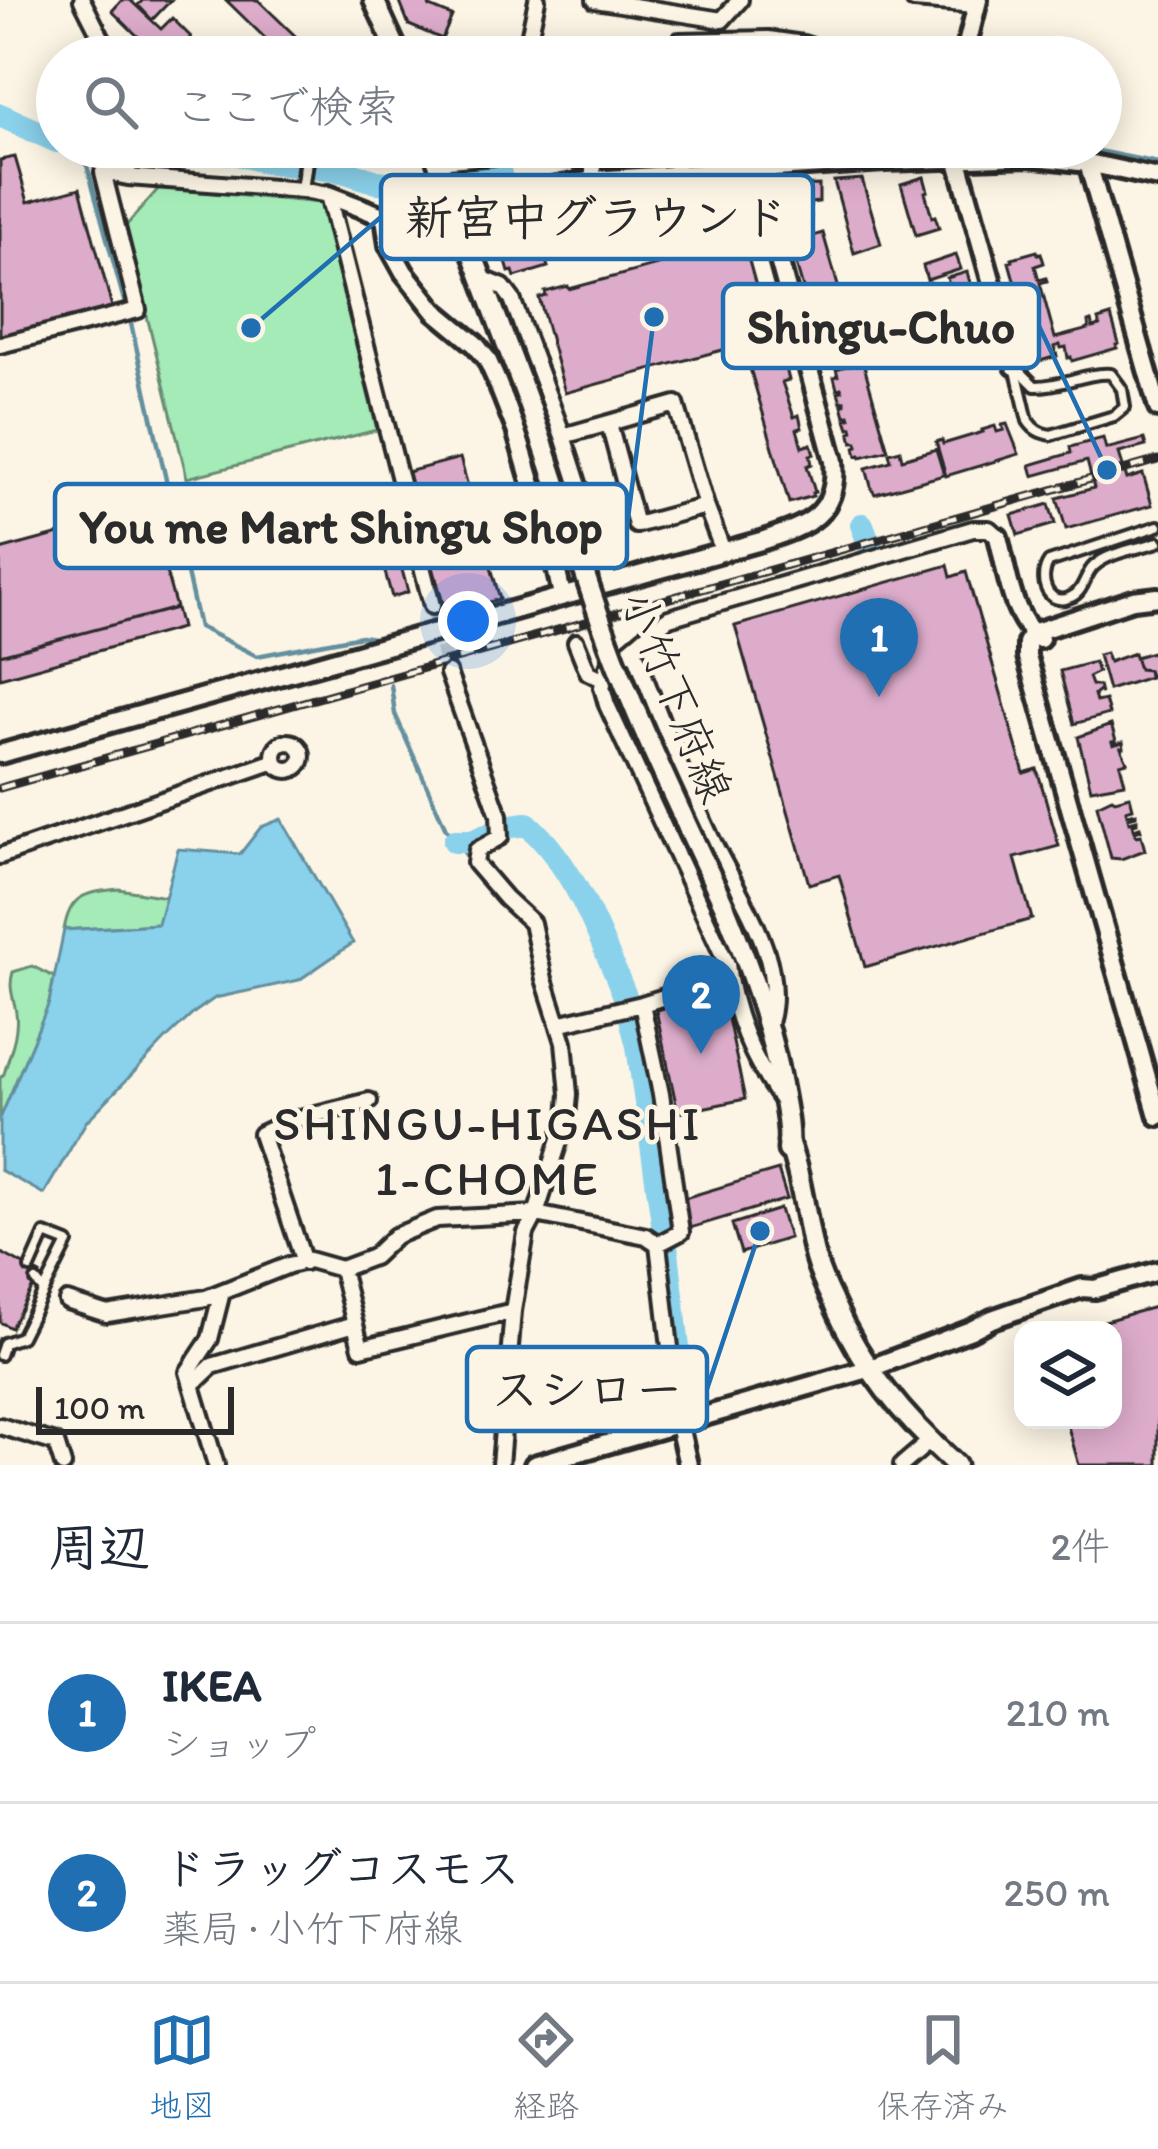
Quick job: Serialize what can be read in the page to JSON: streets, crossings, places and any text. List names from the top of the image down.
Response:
{
  "streets": {
    "main road": ["小竹下府線"]
  },
  "districts": ["SHINGU-HIGASHI 1-CHOME"],
  "places": [
    "You me Mart Shingu Shop",
    "新宮中グラウンド",
    "Shingu-Chuo",
    "スシロー"
  ],
  "scale_bar": "100 m",
  "page": {
    "search": "ここで検索",
    "pins": ["1", "2"],
    "scale": "100 m",
    "heading": ["周辺", "2件"],
    "list": [
      {
        "mark": "1",
        "name": "IKEA",
        "note": "ショップ",
        "value": "210 m"
      },
      {
        "mark": "2",
        "name": "ドラッグコスモス",
        "note": "薬局 · 小竹下府線",
        "value": "250 m"
      }
    ],
    "nav": ["地図", "経路", "保存済み"]
  }
}
